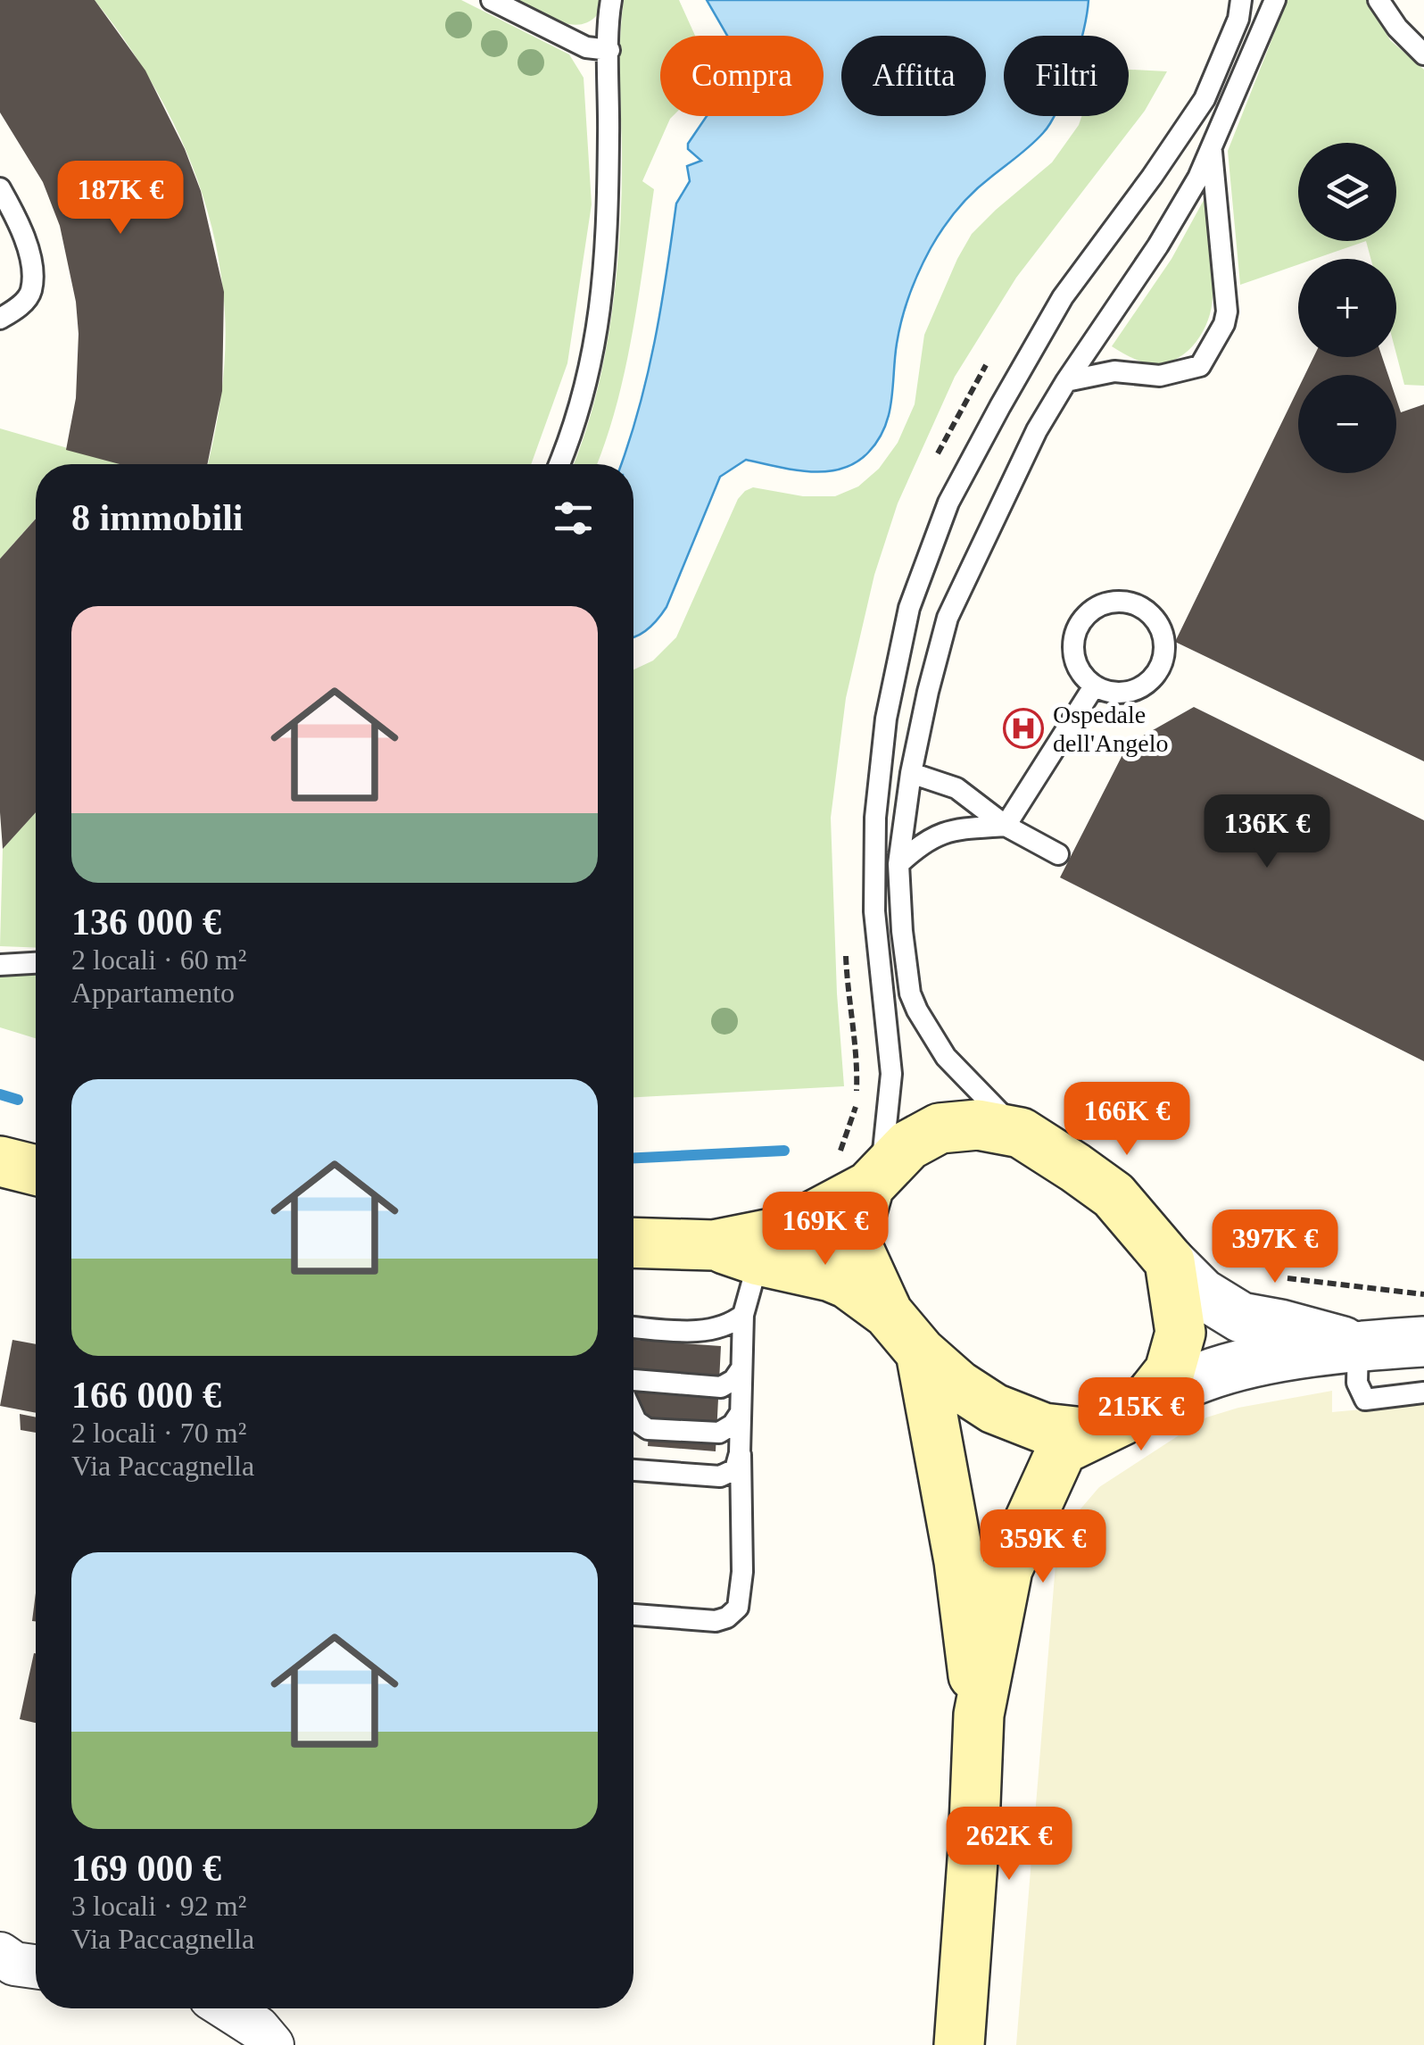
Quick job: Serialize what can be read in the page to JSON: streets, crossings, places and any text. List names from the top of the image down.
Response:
{
  "places": {
    "hospital": ["Ospedale dell'Angelo"]
  },
  "page": {
    "chip": ["Compra", "Affitta", "Filtri"],
    "map_buttons": ["+", "−"],
    "price": [
      "187K €",
      "136K €",
      "166K €",
      "169K €",
      "397K €",
      "215K €",
      "359K €",
      "262K €"
    ],
    "heading": "8 immobili",
    "list": [
      {
        "name": "136 000 €",
        "note": "2 locali · 60 m² · Appartamento"
      },
      {
        "name": "166 000 €",
        "note": "2 locali · 70 m² · Via Paccagnella"
      },
      {
        "name": "169 000 €",
        "note": "3 locali · 92 m² · Via Paccagnella"
      }
    ]
  }
}
